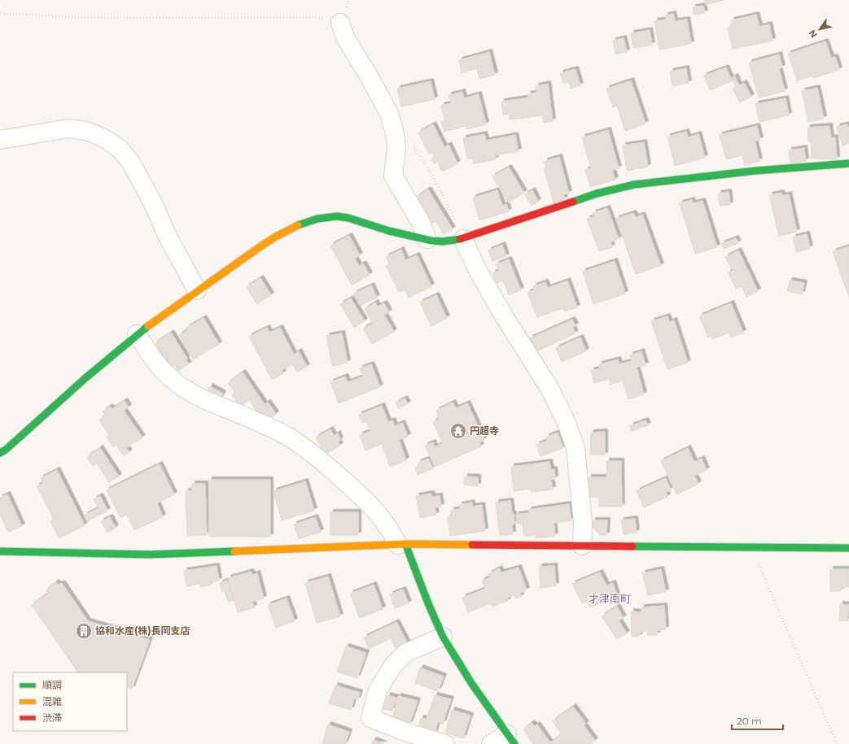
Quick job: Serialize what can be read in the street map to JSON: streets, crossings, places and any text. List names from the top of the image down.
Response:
{
  "districts": ["才津南町"],
  "places": {
    "temple": ["円超寺"],
    "building": ["協和水産(株)長岡支店"]
  },
  "legend": ["順調", "混雑", "渋滞"],
  "scale_bar": "20 m",
  "north": "bottom left"
}
